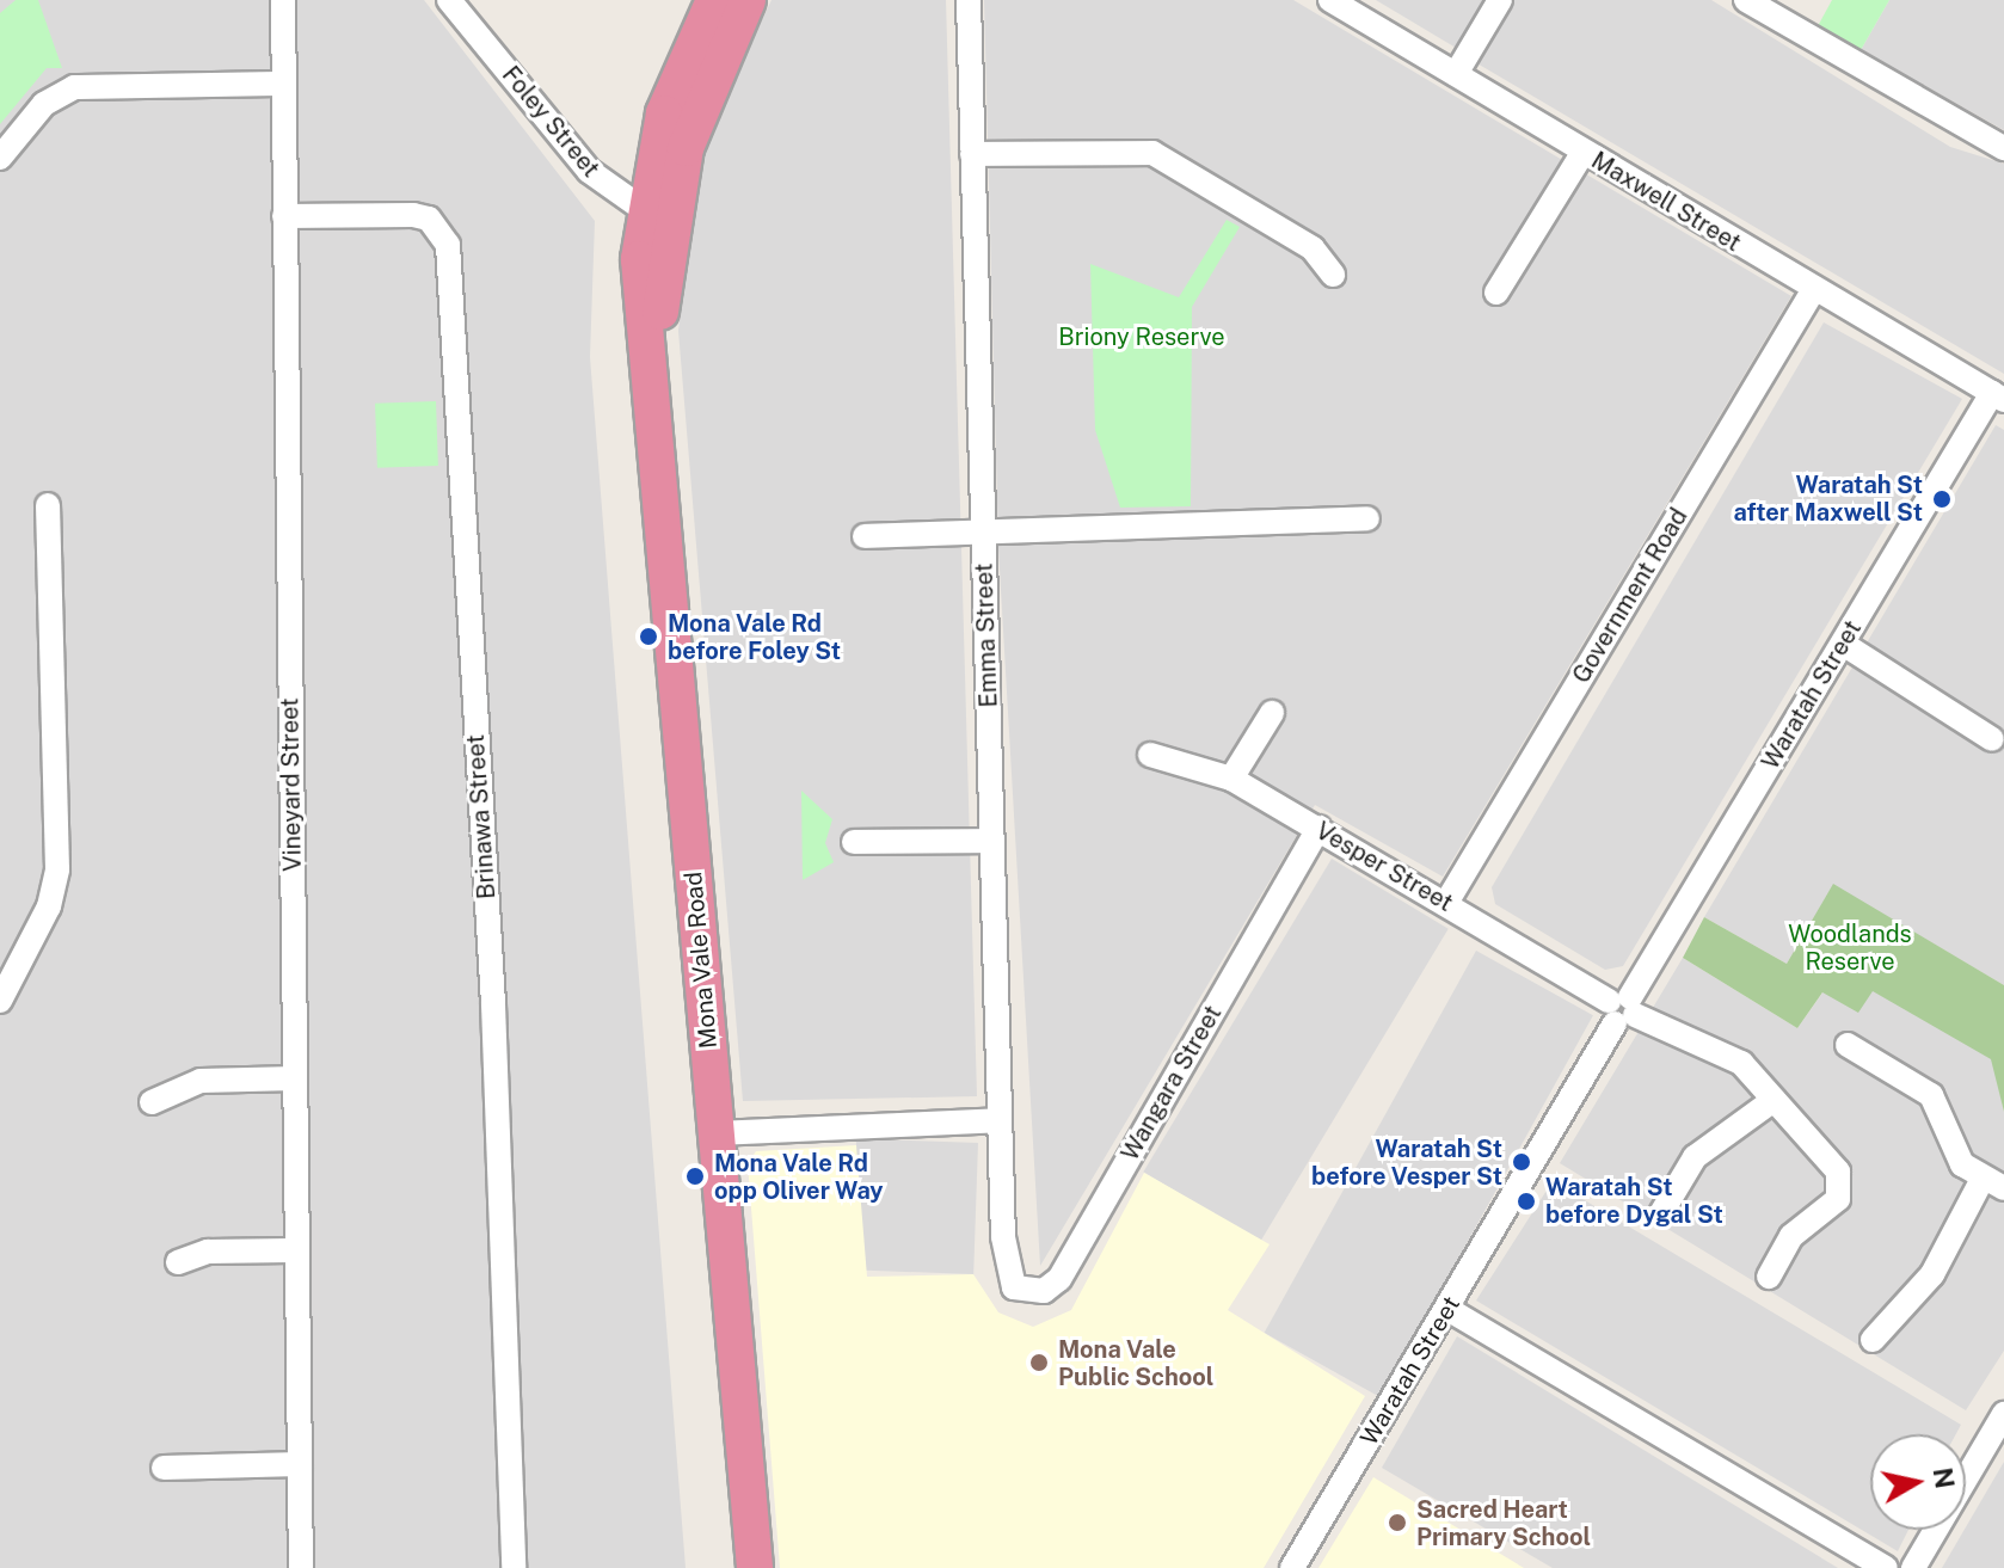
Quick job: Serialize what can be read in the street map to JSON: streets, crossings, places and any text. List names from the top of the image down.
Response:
{
  "streets": {
    "highway": ["Mona Vale Road"],
    "street": [
      "Foley Street",
      "Maxwell Street",
      "Government Road",
      "Emma Street",
      "Waratah Street",
      "Vineyard Street",
      "Brinawa Street",
      "Vesper Street",
      "Wangara Street"
    ]
  },
  "crossings": [
    ["Foley Street", "Mona Vale Road"],
    ["Maxwell Street", "Government Road"],
    ["Maxwell Street", "Waratah Street"],
    ["Government Road", "Vesper Street"],
    ["Emma Street", "Wangara Street"],
    ["Waratah Street", "Vesper Street"],
    ["Vineyard Street", "Brinawa Street"],
    ["Vesper Street", "Wangara Street"]
  ],
  "parks": ["Briony Reserve", "Woodlands Reserve"],
  "places": [
    "Waratah St after Maxwell St",
    "Mona Vale Rd before Foley St",
    "Waratah St before Vesper St",
    "Mona Vale Rd opp Oliver Way",
    "Waratah St before Dygal St",
    "Mona Vale Public School",
    "Sacred Heart Primary School"
  ],
  "north": "right"
}
